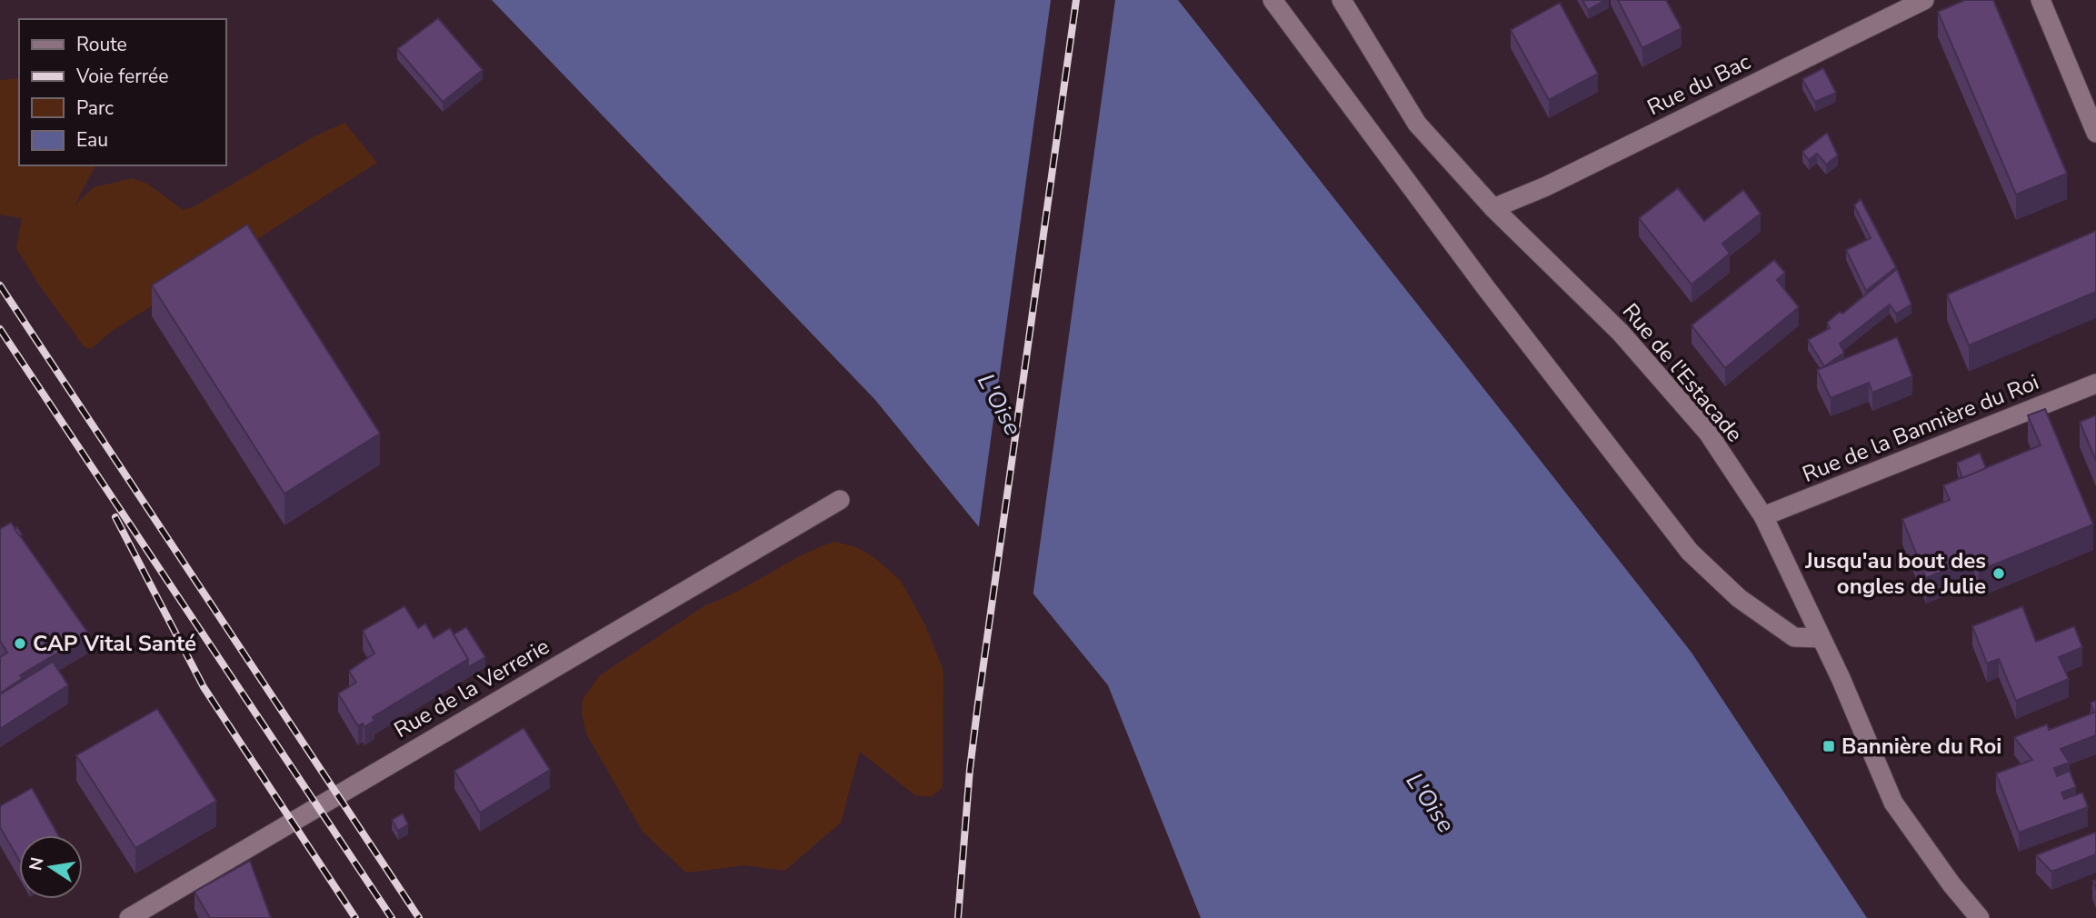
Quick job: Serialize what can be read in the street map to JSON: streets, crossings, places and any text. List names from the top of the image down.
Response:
{
  "streets": {
    "street": [
      "Rue du Bac",
      "Rue de l'Estacade",
      "Rue de la Bannière du Roi",
      "Rue de la Verrerie"
    ]
  },
  "crossings": [
    ["Rue du Bac", "Rue de l'Estacade"],
    ["Rue de l'Estacade", "Rue de la Bannière du Roi"]
  ],
  "water": ["L'Oise"],
  "places": {
    "other": ["Jusqu'au bout des ongles de Julie", "CAP Vital Santé"],
    "transit": ["Bannière du Roi"]
  },
  "legend": [
    "Route",
    "Voie ferrée",
    "Parc",
    "Eau"
  ],
  "north": "left"
}
